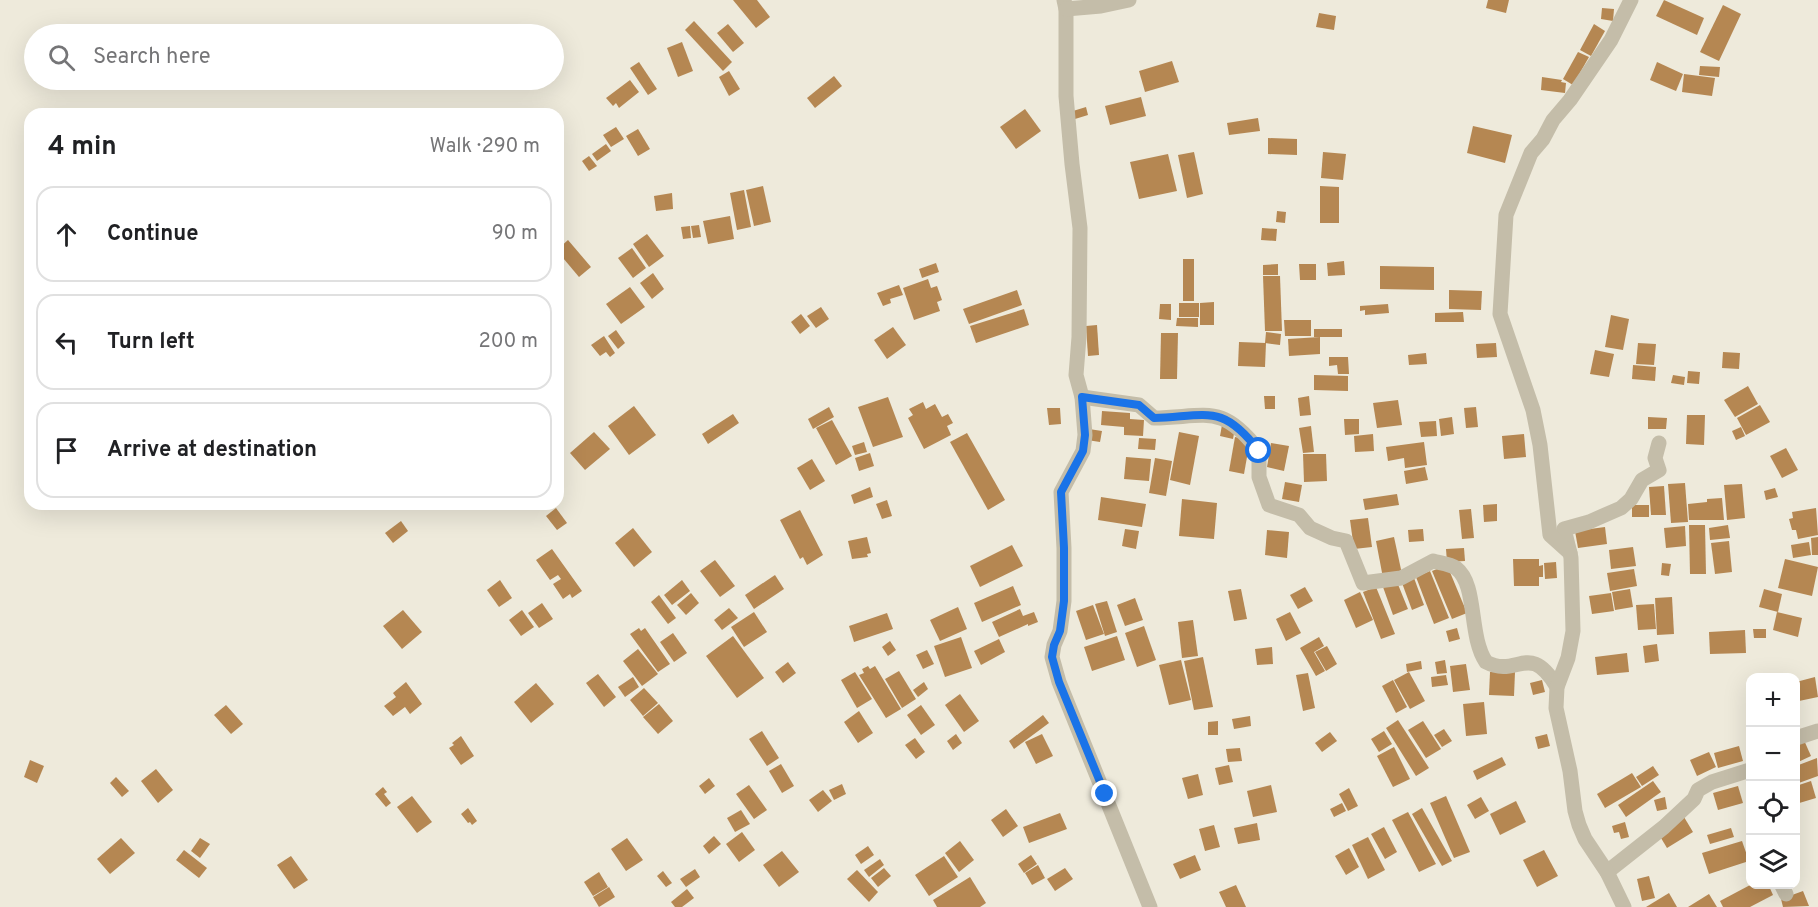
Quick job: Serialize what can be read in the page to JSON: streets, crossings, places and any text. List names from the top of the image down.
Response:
{
  "page": {
    "search": "Search here",
    "heading": ["4 min", "Walk · 290 m"],
    "list": [
      ["Continue", "90 m"],
      ["Turn left", "200 m"],
      "Arrive at destination"
    ],
    "map_buttons": ["+", "−"]
  }
}
